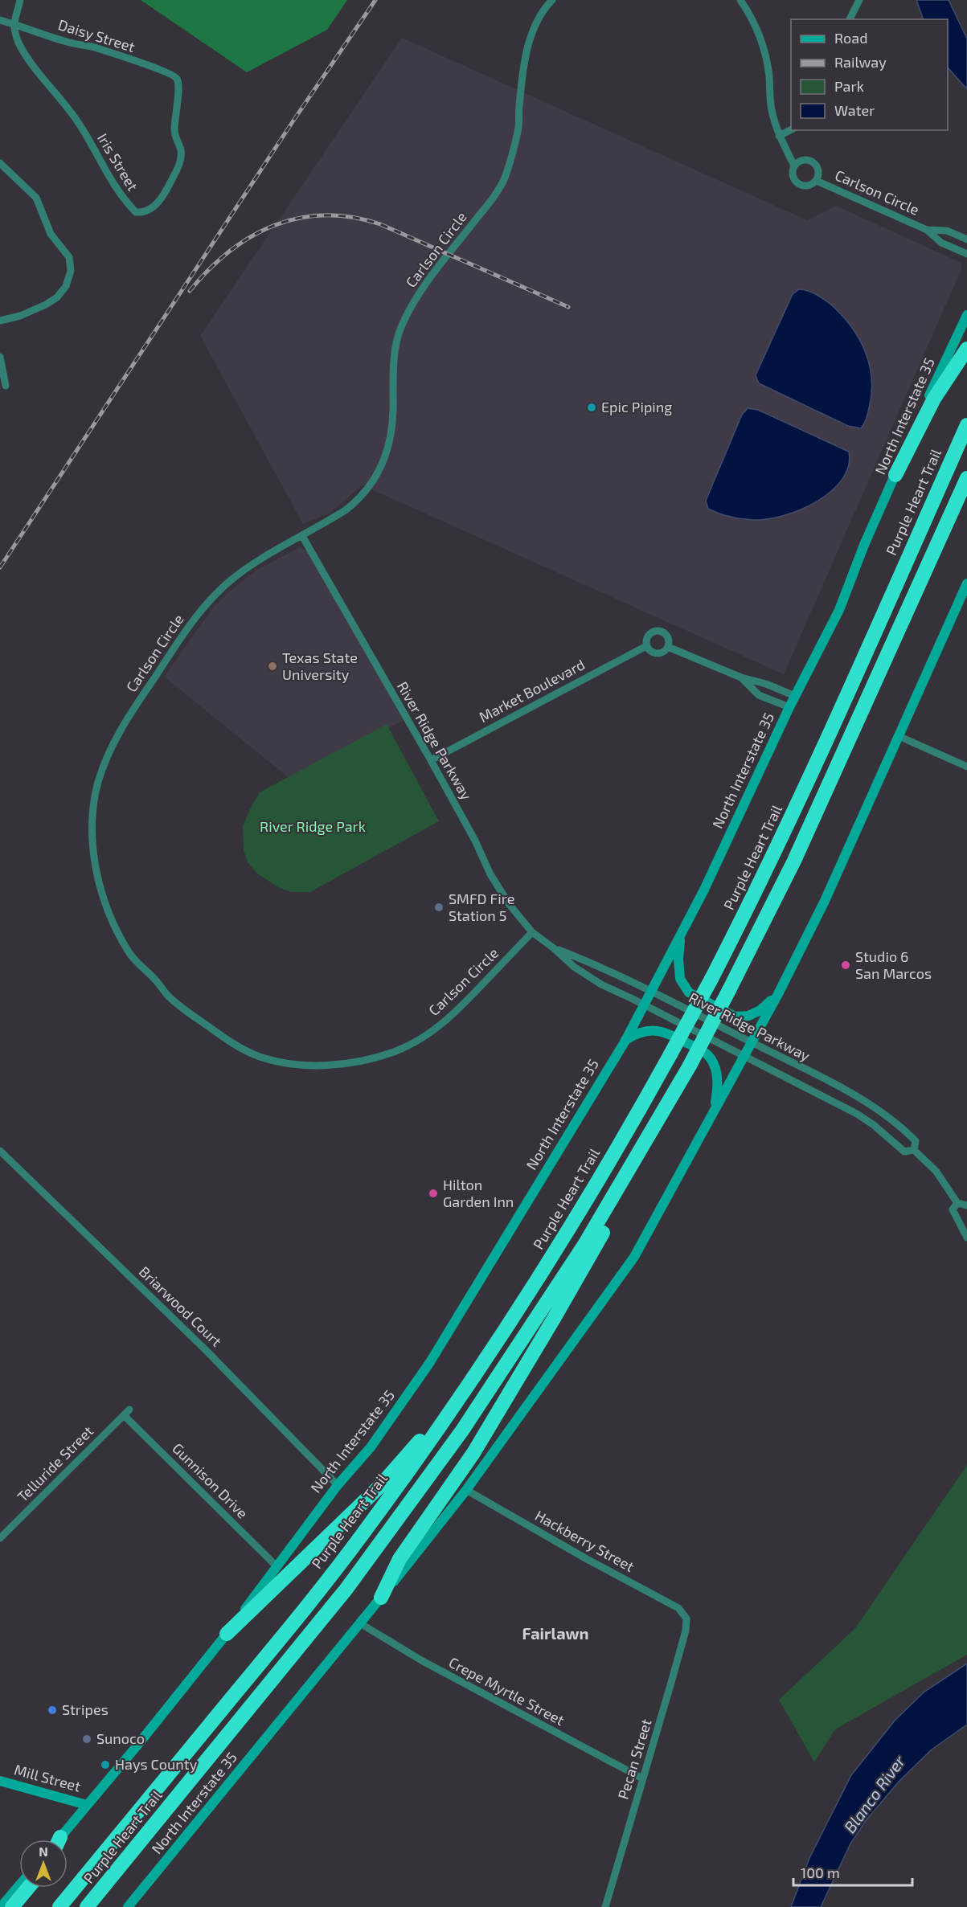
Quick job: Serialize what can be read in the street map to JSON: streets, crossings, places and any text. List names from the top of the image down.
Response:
{
  "streets": {
    "highway": ["Purple Heart Trail"],
    "main road": ["North Interstate 35", "Mill Street"],
    "street": [
      "Daisy Street",
      "Iris Street",
      "Carlson Circle",
      "Market Boulevard",
      "River Ridge Parkway",
      "Briarwood Court",
      "Telluride Street",
      "Gunnison Drive",
      "Hackberry Street",
      "Crepe Myrtle Street",
      "Pecan Street"
    ]
  },
  "crossings": [
    ["Daisy Street", "Iris Street"],
    ["Carlson Circle", "River Ridge Parkway"],
    ["North Interstate 35", "Market Boulevard"],
    ["North Interstate 35", "River Ridge Parkway"],
    ["North Interstate 35", "Briarwood Court"],
    ["North Interstate 35", "Gunnison Drive"],
    ["North Interstate 35", "Hackberry Street"],
    ["North Interstate 35", "Crepe Myrtle Street"],
    ["North Interstate 35", "Mill Street"],
    ["Market Boulevard", "River Ridge Parkway"],
    ["Telluride Street", "Gunnison Drive"],
    ["Hackberry Street", "Pecan Street"],
    ["Crepe Myrtle Street", "Pecan Street"]
  ],
  "districts": ["Fairlawn"],
  "water": ["Blanco River"],
  "parks": ["River Ridge Park"],
  "places": [
    "Epic Piping",
    "Texas State University",
    "SMFD Fire Station 5",
    "Studio 6 San Marcos",
    "Hilton Garden Inn",
    "Stripes",
    "Sunoco",
    "Hays County"
  ],
  "legend": [
    "Road",
    "Railway",
    "Park",
    "Water"
  ],
  "scale_bar": "100 m",
  "north": "top"
}
